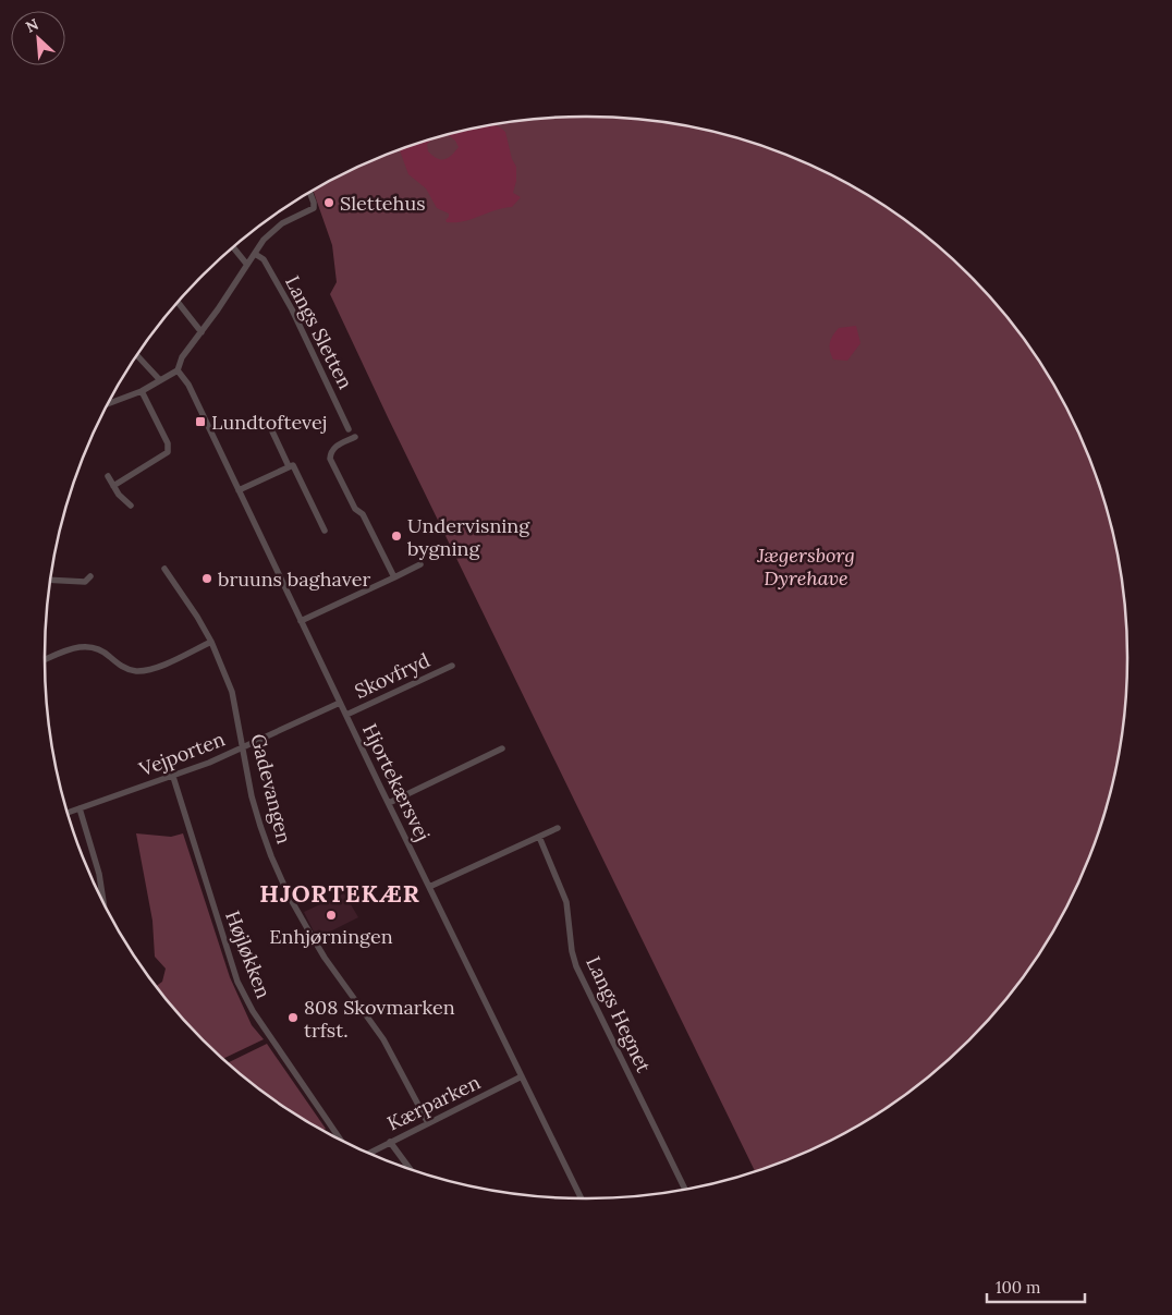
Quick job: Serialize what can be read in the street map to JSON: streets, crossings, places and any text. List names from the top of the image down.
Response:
{
  "streets": {
    "street": [
      "Langs Sletten",
      "Skovfryd",
      "Vejporten",
      "Hjortekærsvej",
      "Gadevangen",
      "Højløkken",
      "Langs Hegnet",
      "Kærparken"
    ]
  },
  "crossings": [
    ["Skovfryd", "Hjortekærsvej"],
    ["Vejporten", "Hjortekærsvej"],
    ["Vejporten", "Gadevangen"],
    ["Vejporten", "Højløkken"],
    ["Hjortekærsvej", "Kærparken"],
    ["Gadevangen", "Kærparken"]
  ],
  "districts": ["HJORTEKÆR"],
  "parks": ["Jægersborg Dyrehave"],
  "places": {
    "other": [
      "Slettehus",
      "Undervisning bygning",
      "bruuns baghaver",
      "Enhjørningen",
      "808 Skovmarken trfst."
    ],
    "transit": ["Lundtoftevej"]
  },
  "scale_bar": "100 m",
  "north": "top left"
}
